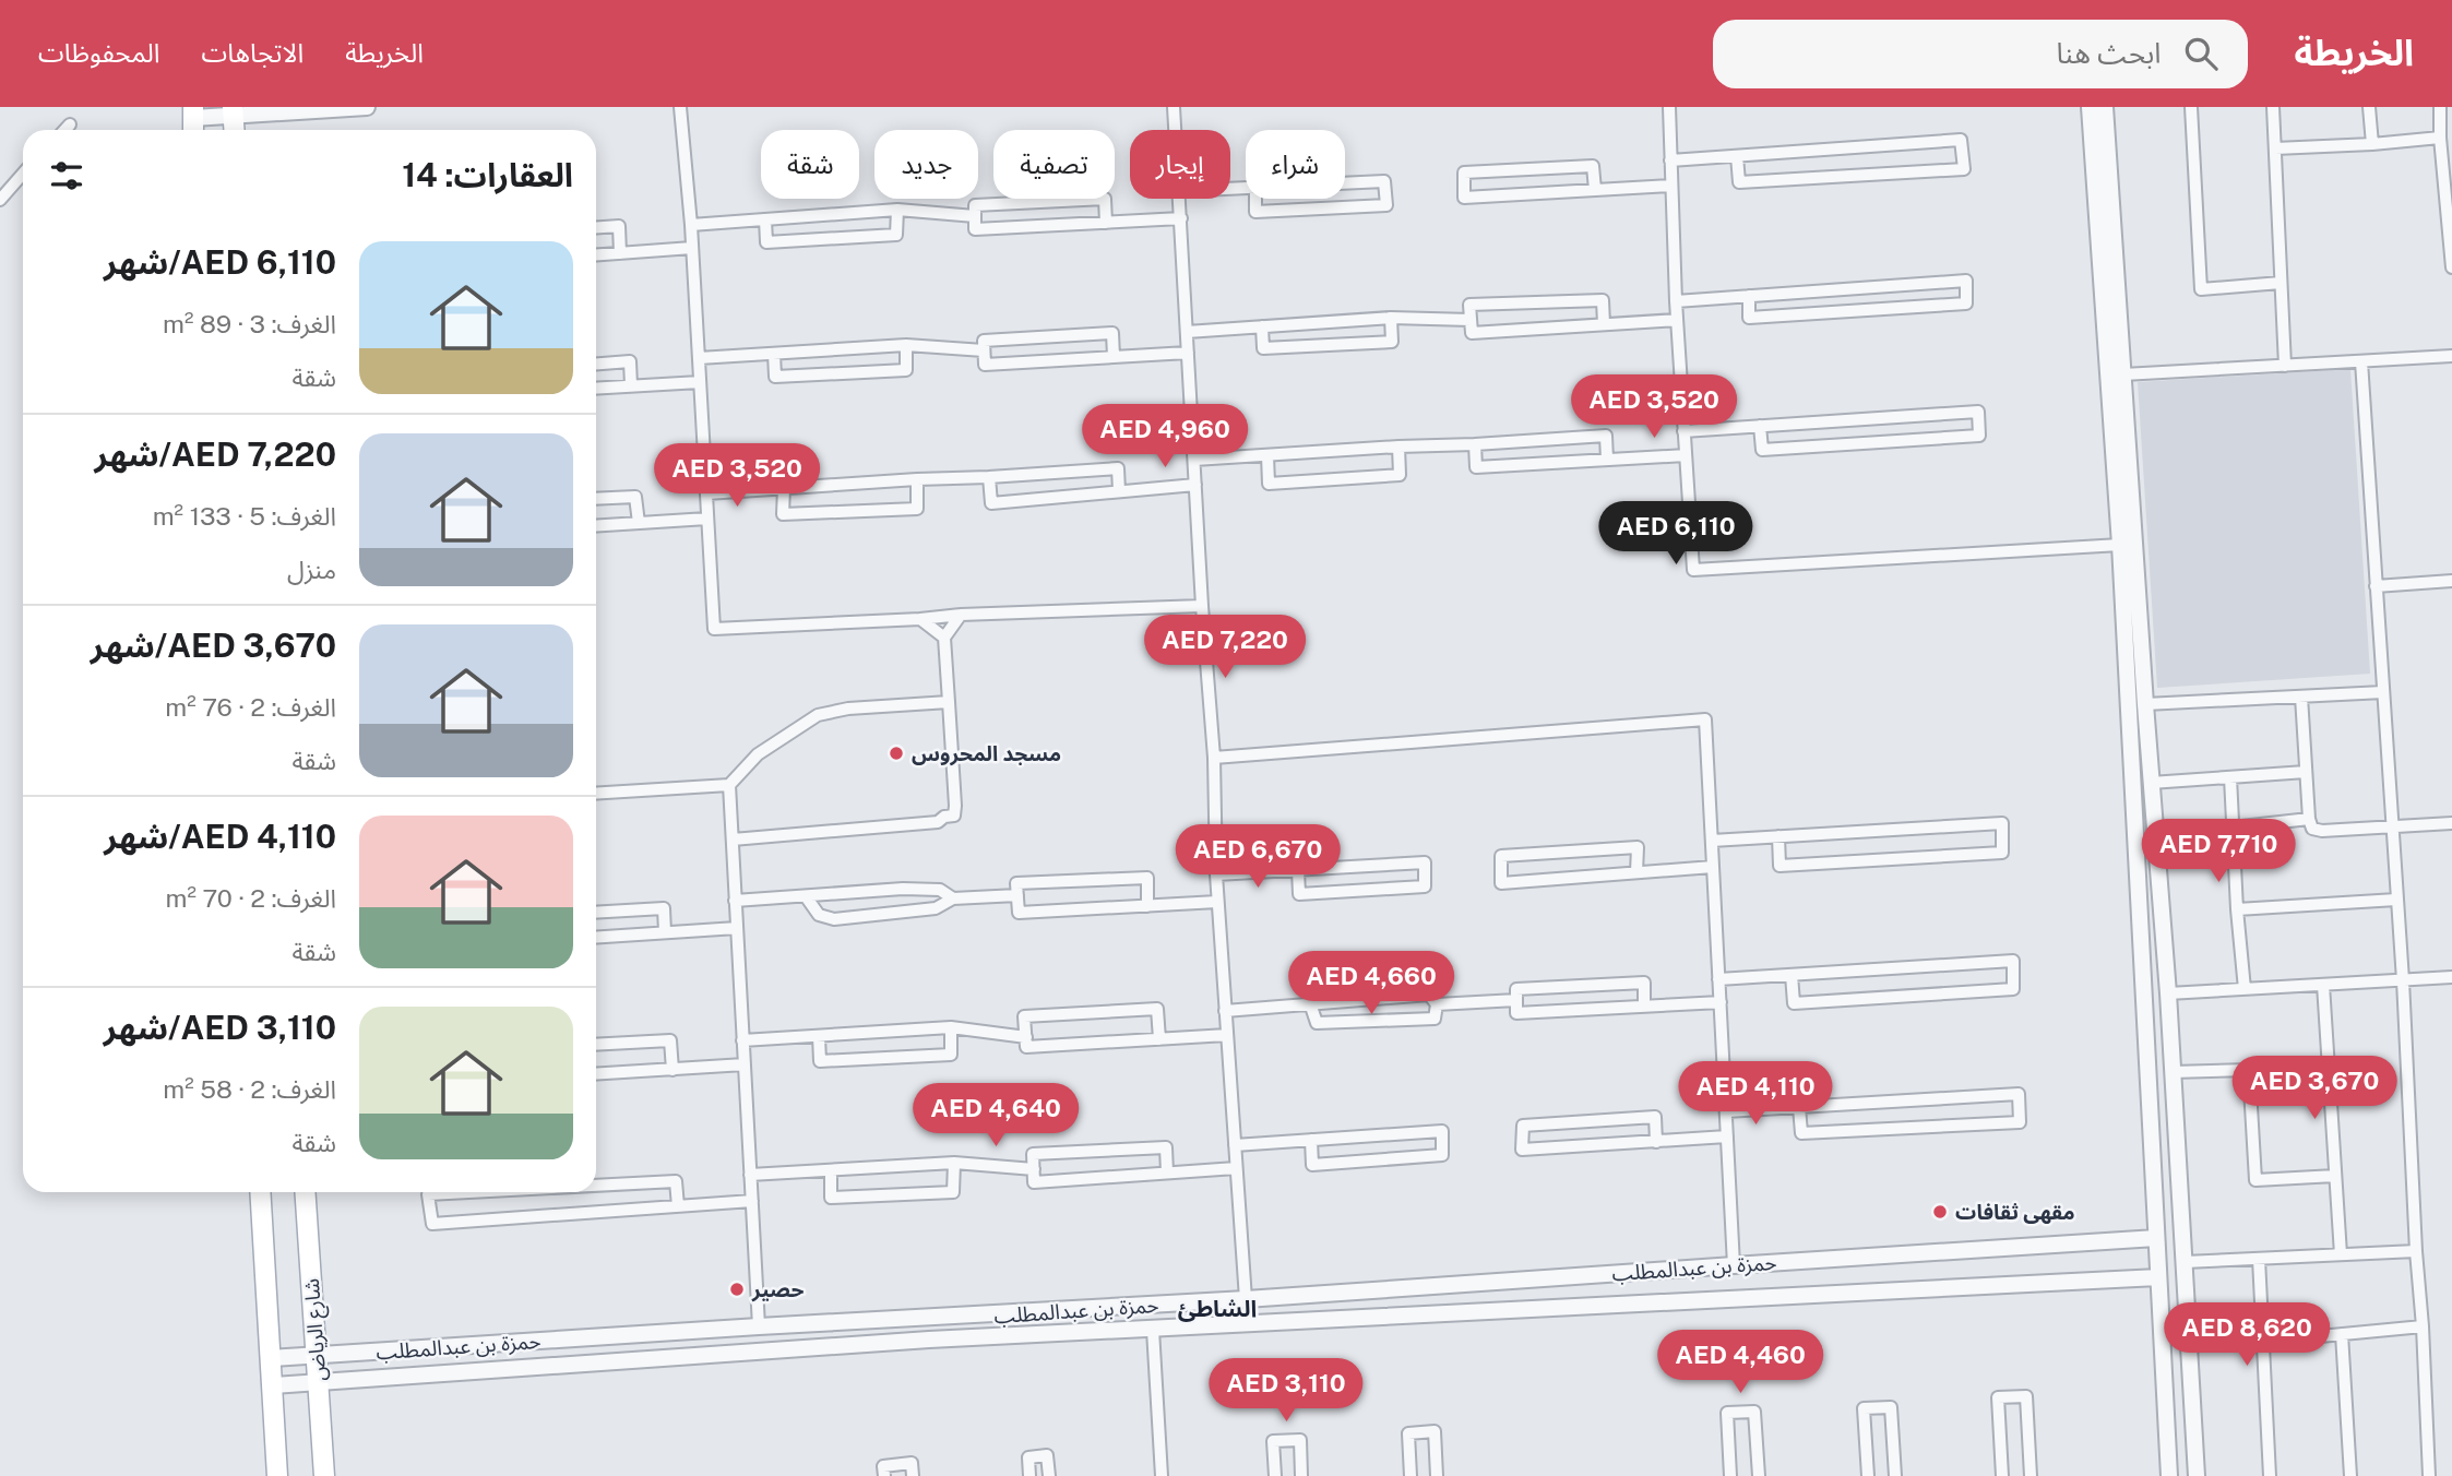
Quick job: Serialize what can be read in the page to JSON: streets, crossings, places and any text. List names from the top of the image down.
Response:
{
  "streets": {
    "main road": ["شارع الرياض"],
    "street": ["حمزة بن عبدالمطلب"]
  },
  "crossings": [
    ["حمزة بن عبدالمطلب", "شارع الرياض"]
  ],
  "districts": ["الشاطئ"],
  "places": ["مسجد المحروس", "مقهى ثقافات", "حصير"],
  "page": {
    "header": "الخريطة",
    "search": "ابحث هنا",
    "nav": ["الخريطة", "الاتجاهات", "المحفوظات"],
    "chip": [
      "شراء",
      "إيجار",
      "تصفية",
      "جديد",
      "شقة"
    ],
    "heading": "العقارات: 14",
    "list": [
      {
        "name": "AED 6,110/شهر",
        "note": "الغرف: 3 · 89 m² · شقة"
      },
      {
        "name": "AED 7,220/شهر",
        "note": "الغرف: 5 · 133 m² · منزل"
      },
      {
        "name": "AED 3,670/شهر",
        "note": "الغرف: 2 · 76 m² · شقة"
      },
      {
        "name": "AED 4,110/شهر",
        "note": "الغرف: 2 · 70 m² · شقة"
      },
      {
        "name": "AED 3,110/شهر",
        "note": "الغرف: 2 · 58 m² · شقة"
      }
    ],
    "price": [
      "AED 3,520",
      "AED 4,960",
      "AED 3,520",
      "AED 6,110",
      "AED 7,220",
      "AED 7,710",
      "AED 6,670",
      "AED 4,660",
      "AED 3,670",
      "AED 4,110",
      "AED 4,640",
      "AED 8,620",
      "AED 4,460",
      "AED 3,110"
    ]
  }
}
